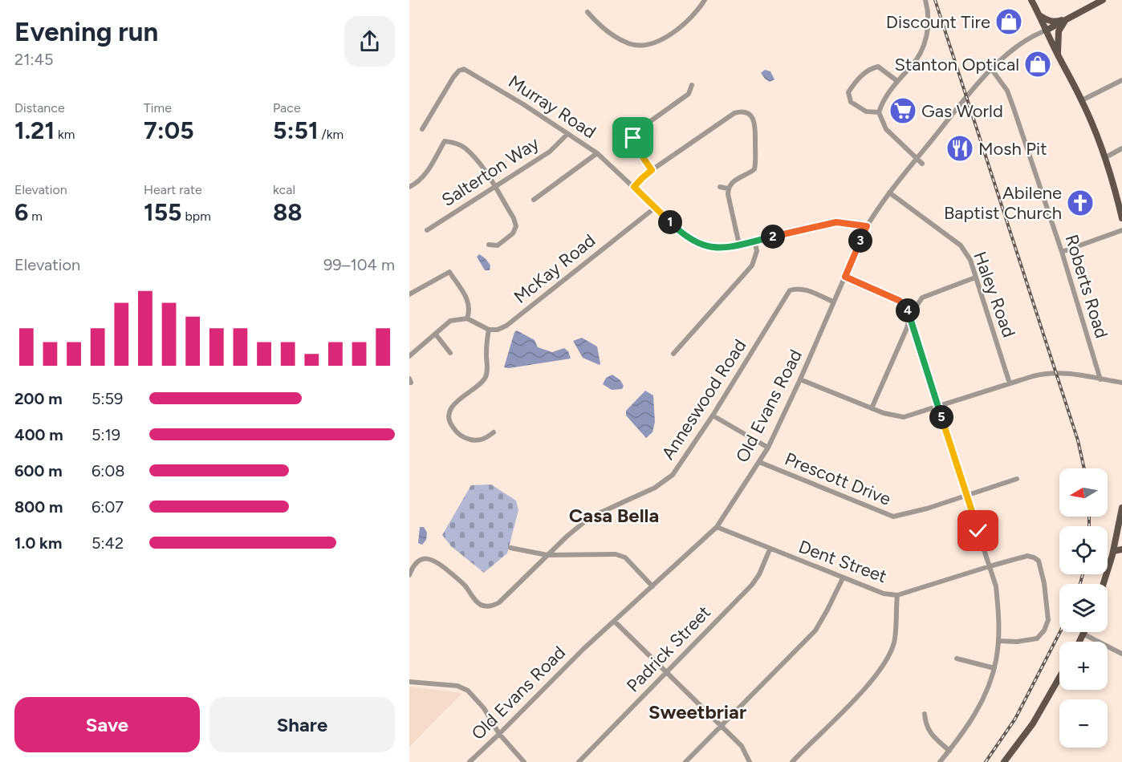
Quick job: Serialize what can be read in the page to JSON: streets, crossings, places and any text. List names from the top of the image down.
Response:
{
  "streets": {
    "street": [
      "Murray Road",
      "Salterton Way",
      "McKay Road",
      "Roberts Road",
      "Haley Road",
      "Anneswood Road",
      "Old Evans Road",
      "Prescott Drive",
      "Dent Street",
      "Padrick Street"
    ]
  },
  "crossings": [
    ["Murray Road", "Salterton Way"],
    ["Murray Road", "McKay Road"],
    ["Murray Road", "Old Evans Road"],
    ["Roberts Road", "Old Evans Road"],
    ["Haley Road", "Old Evans Road"],
    ["Anneswood Road", "Old Evans Road"],
    ["Old Evans Road", "Prescott Drive"],
    ["Old Evans Road", "Dent Street"],
    ["Dent Street", "Padrick Street"]
  ],
  "districts": ["Casa Bella", "Sweetbriar"],
  "places": {
    "shop": ["Discount Tire", "Stanton Optical"],
    "supermarket": ["Gas World"],
    "restaurant": ["Mosh Pit"],
    "church": ["Abilene Baptist Church"]
  },
  "north": "left",
  "page": {
    "heading": ["Evening run", "21:45"],
    "stats": [
      ["Distance", "1.21 km"],
      ["Time", "7:05"],
      ["Pace", "5:51 /km"],
      ["Elevation", "6 m"],
      ["Heart rate", "155 bpm"],
      ["kcal", "88"]
    ],
    "pins": [
      "1",
      "2",
      "3",
      "4",
      "5"
    ],
    "chart": ["Elevation", "99–104 m"],
    "list": [
      {
        "name": "200 m",
        "note": "5:59"
      },
      {
        "name": "400 m",
        "note": "5:19"
      },
      {
        "name": "600 m",
        "note": "6:08"
      },
      {
        "name": "800 m",
        "note": "6:07"
      },
      {
        "name": "1.0 km",
        "note": "5:42"
      }
    ],
    "map_buttons": ["+", "−"],
    "buttons": ["Save", "Share"]
  }
}
